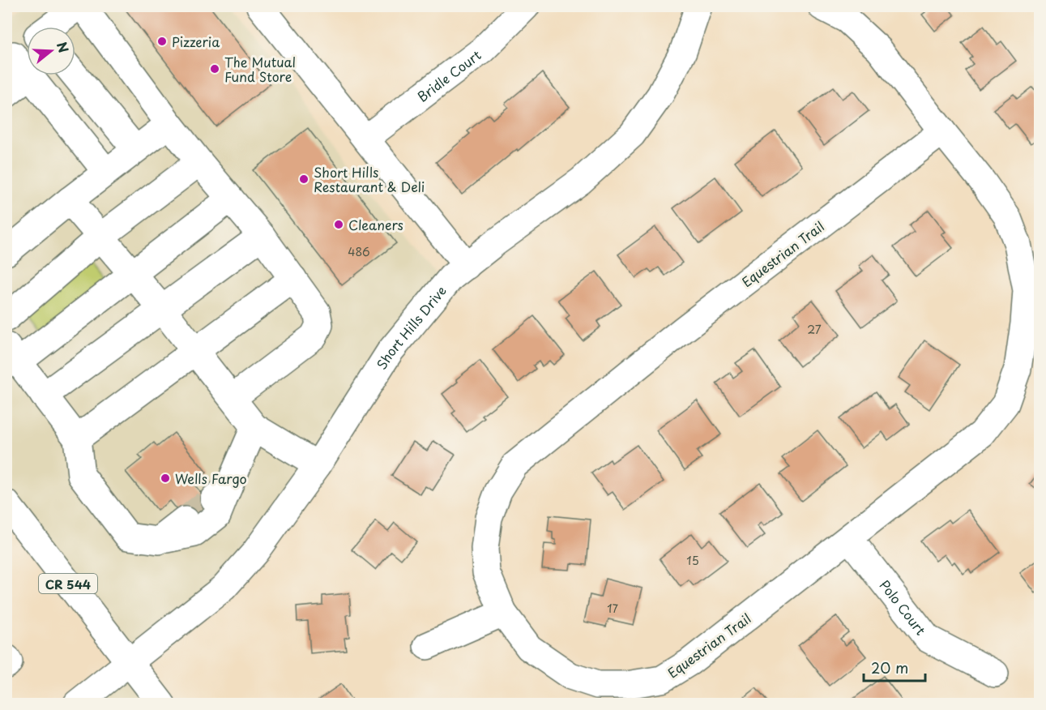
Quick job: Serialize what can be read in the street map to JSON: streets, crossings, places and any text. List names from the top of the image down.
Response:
{
  "streets": {
    "street": [
      "Bridle Court",
      "Equestrian Trail",
      "Short Hills Drive",
      "CR 544",
      "Polo Court"
    ]
  },
  "crossings": [
    ["Equestrian Trail", "Polo Court"],
    ["Short Hills Drive", "CR 544"]
  ],
  "places": [
    "Pizzeria",
    "The Mutual Fund Store",
    "Short Hills Restaurant & Deli",
    "Cleaners",
    "Wells Fargo"
  ],
  "house_numbers": [
    "486",
    "27",
    "15",
    "17"
  ],
  "scale_bar": "20 m",
  "north": "right"
}
